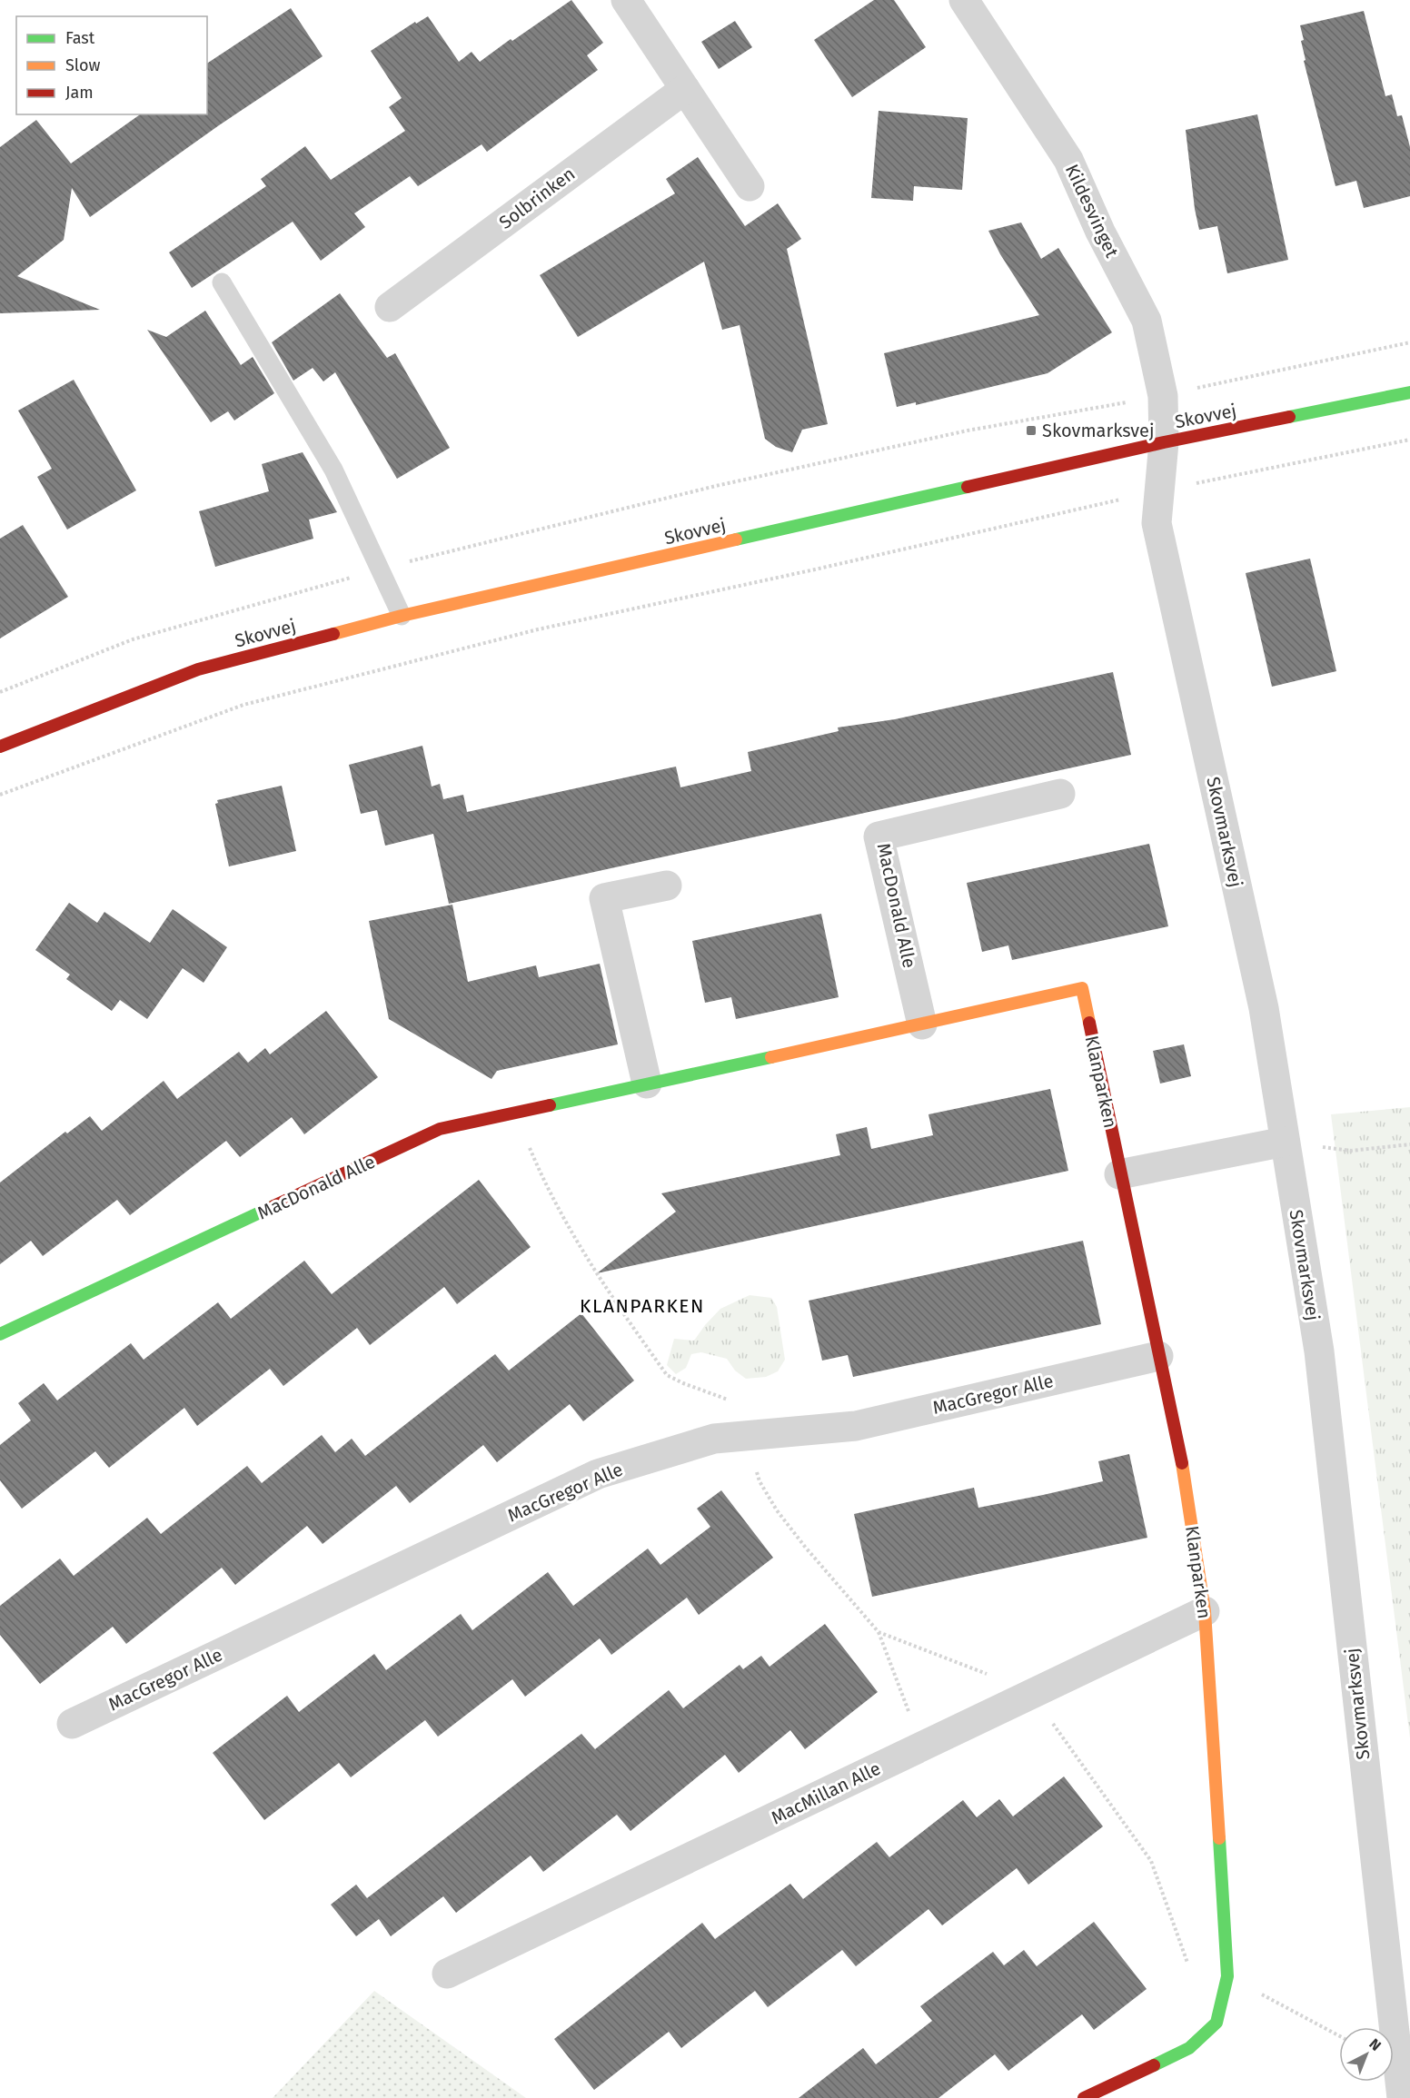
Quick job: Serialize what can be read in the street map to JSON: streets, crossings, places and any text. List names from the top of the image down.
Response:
{
  "streets": {
    "street": [
      "Solbrinken",
      "Kildesvinget",
      "Skovvej",
      "Skovmarksvej",
      "MacDonald Alle",
      "Klanparken",
      "MacGregor Alle",
      "MacMillan Alle"
    ]
  },
  "crossings": [
    ["Kildesvinget", "Skovvej"],
    ["Kildesvinget", "Skovmarksvej"],
    ["Skovvej", "Skovmarksvej"],
    ["MacDonald Alle", "Klanparken"],
    ["Klanparken", "MacGregor Alle"],
    ["Klanparken", "MacMillan Alle"]
  ],
  "districts": ["KLANPARKEN"],
  "places": {
    "transit": ["Skovmarksvej"]
  },
  "legend": ["Fast", "Slow", "Jam"],
  "north": "top right"
}
